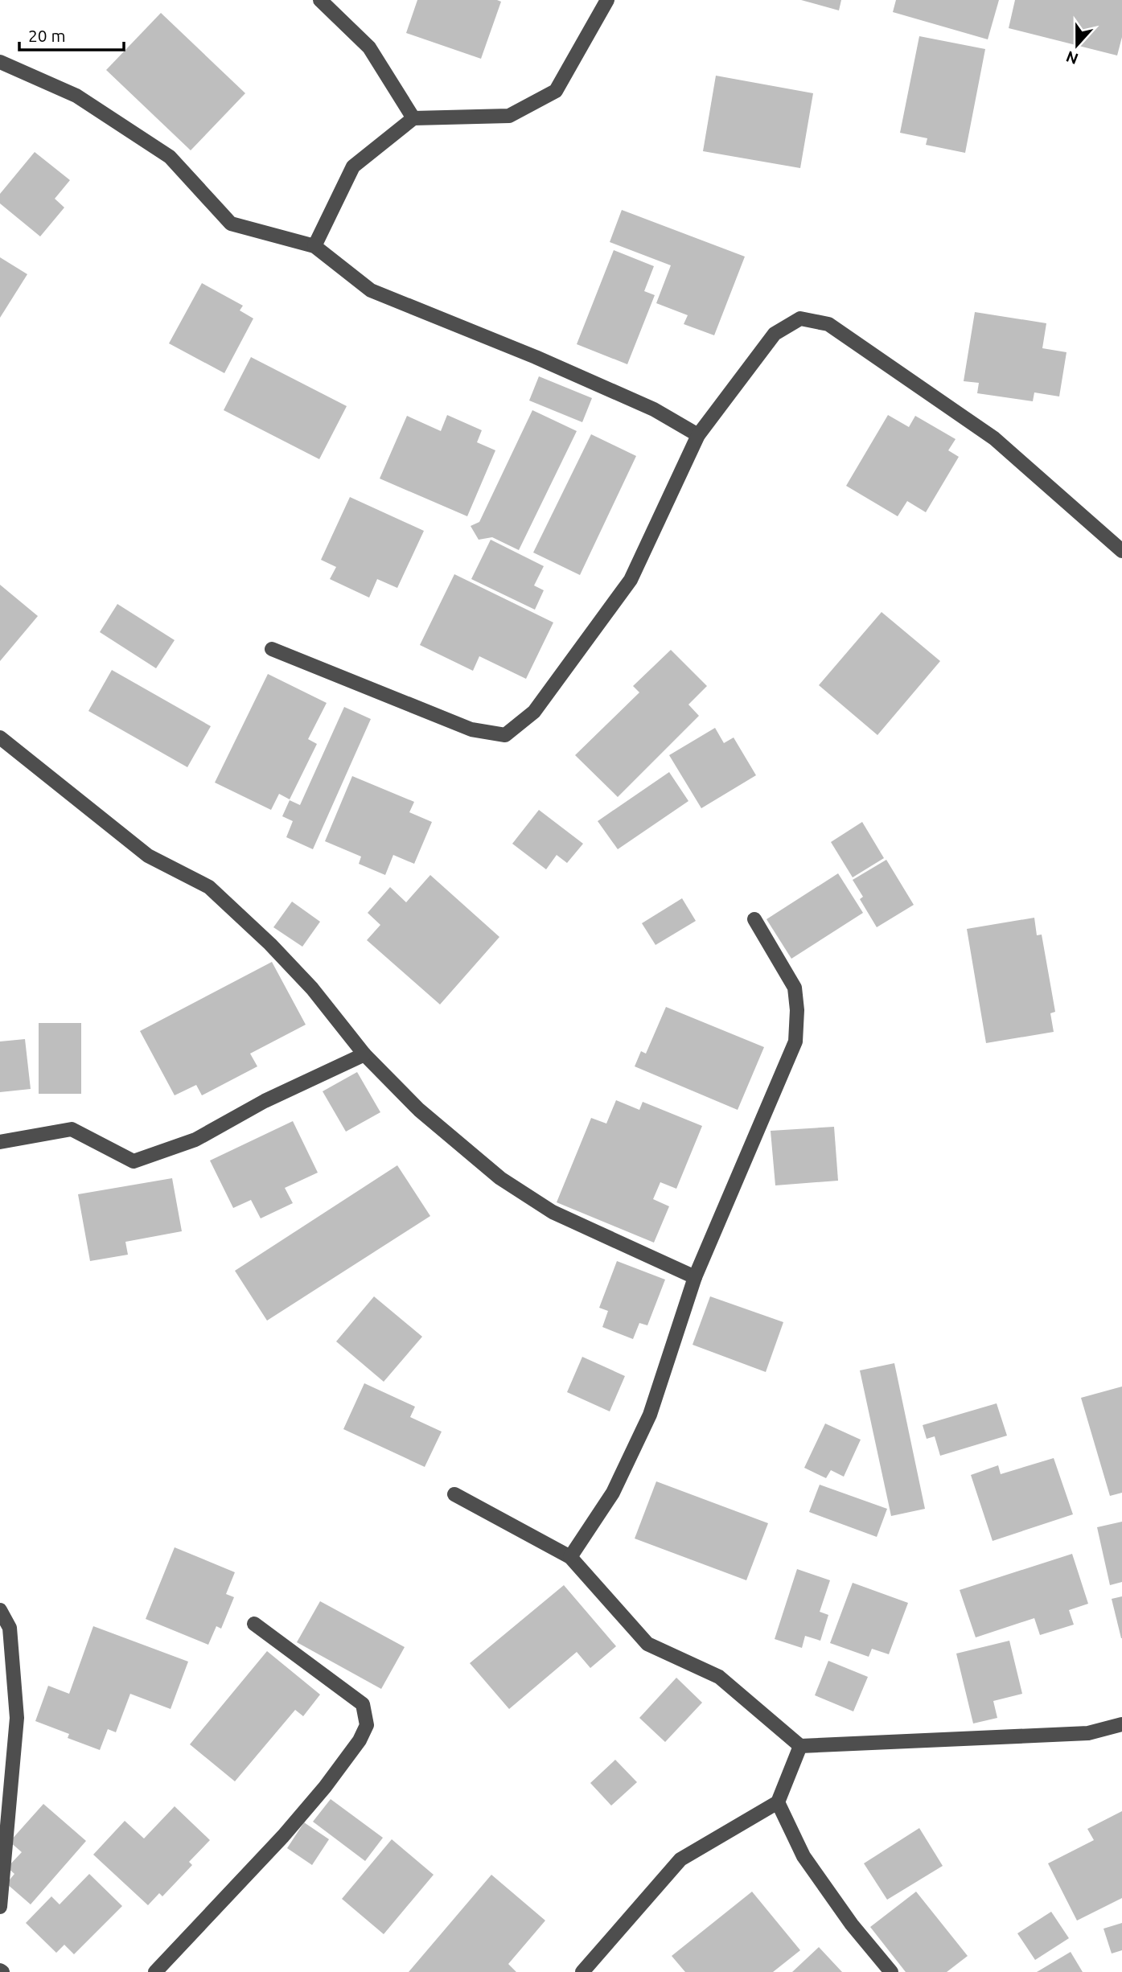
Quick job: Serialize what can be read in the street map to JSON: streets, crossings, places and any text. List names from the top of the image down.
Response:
{
  "scale_bar": "20 m",
  "north": "bottom"
}
